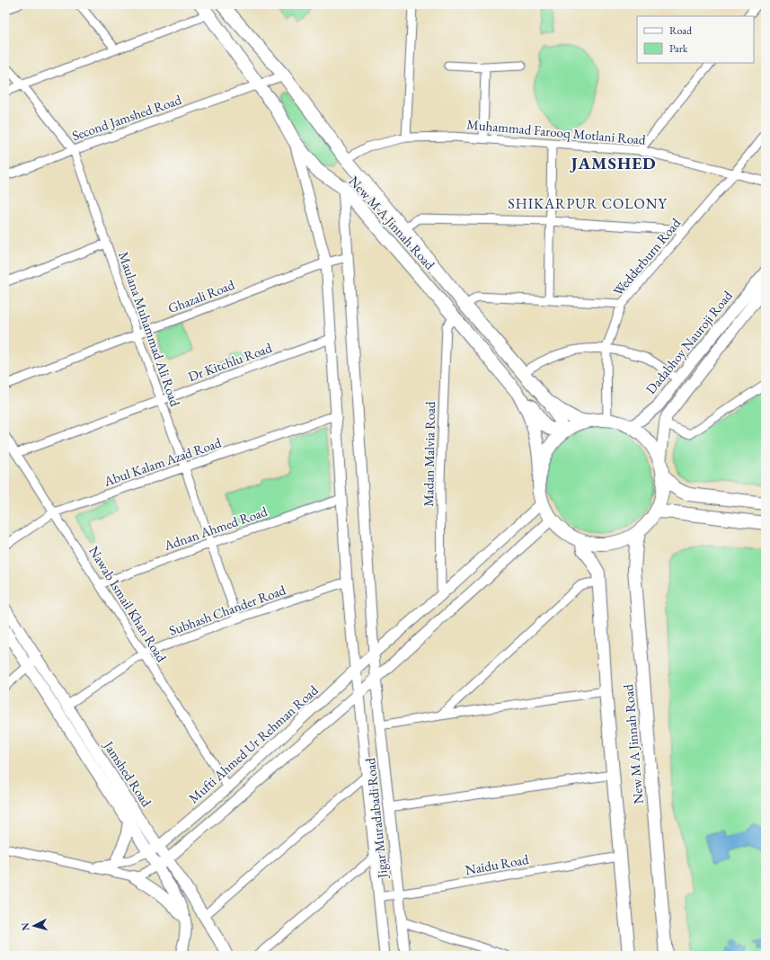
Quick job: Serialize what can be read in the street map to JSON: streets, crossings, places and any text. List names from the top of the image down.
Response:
{
  "streets": {
    "main road": ["New M A Jinnah Road", "Dadabhoy Nauroji Road", "Jamshed Road"],
    "street": [
      "Second Jamshed Road",
      "Muhammad Farooq Motlani Road",
      "Wedderburn Road",
      "Ghazali Road",
      "Maulana Muhammad Ali Road",
      "Dr Kitchlu Road",
      "Madan Malvia Road",
      "Abul Kalam Azad Road",
      "Adnan Ahmed Road",
      "Nawab Ismail Khan Road",
      "Subhash Chander Road",
      "Mufti Ahmed Ur Rehman Road",
      "Jigar Muradabadi Road",
      "Naidu Road"
    ]
  },
  "crossings": [
    ["Second Jamshed Road", "New M A Jinnah Road"],
    ["Second Jamshed Road", "Maulana Muhammad Ali Road"],
    ["Muhammad Farooq Motlani Road", "New M A Jinnah Road"],
    ["Muhammad Farooq Motlani Road", "Wedderburn Road"],
    ["New M A Jinnah Road", "Wedderburn Road"],
    ["New M A Jinnah Road", "Dadabhoy Nauroji Road"],
    ["New M A Jinnah Road", "Madan Malvia Road"],
    ["New M A Jinnah Road", "Mufti Ahmed Ur Rehman Road"],
    ["New M A Jinnah Road", "Jigar Muradabadi Road"],
    ["New M A Jinnah Road", "Naidu Road"],
    ["Wedderburn Road", "Dadabhoy Nauroji Road"],
    ["Wedderburn Road", "Mufti Ahmed Ur Rehman Road"],
    ["Ghazali Road", "Maulana Muhammad Ali Road"],
    ["Ghazali Road", "Jigar Muradabadi Road"],
    ["Maulana Muhammad Ali Road", "Dr Kitchlu Road"],
    ["Maulana Muhammad Ali Road", "Abul Kalam Azad Road"],
    ["Maulana Muhammad Ali Road", "Adnan Ahmed Road"],
    ["Maulana Muhammad Ali Road", "Subhash Chander Road"],
    ["Dadabhoy Nauroji Road", "Mufti Ahmed Ur Rehman Road"],
    ["Dr Kitchlu Road", "Nawab Ismail Khan Road"],
    ["Dr Kitchlu Road", "Jigar Muradabadi Road"],
    ["Madan Malvia Road", "Mufti Ahmed Ur Rehman Road"],
    ["Abul Kalam Azad Road", "Nawab Ismail Khan Road"],
    ["Abul Kalam Azad Road", "Jigar Muradabadi Road"],
    ["Adnan Ahmed Road", "Nawab Ismail Khan Road"],
    ["Adnan Ahmed Road", "Jigar Muradabadi Road"],
    ["Nawab Ismail Khan Road", "Subhash Chander Road"],
    ["Nawab Ismail Khan Road", "Mufti Ahmed Ur Rehman Road"],
    ["Subhash Chander Road", "Jamshed Road"],
    ["Subhash Chander Road", "Jigar Muradabadi Road"],
    ["Mufti Ahmed Ur Rehman Road", "Jamshed Road"],
    ["Mufti Ahmed Ur Rehman Road", "Jigar Muradabadi Road"],
    ["Jigar Muradabadi Road", "Naidu Road"]
  ],
  "districts": ["JAMSHED", "SHIKARPUR COLONY"],
  "legend": ["Road", "Park"],
  "north": "left"
}
